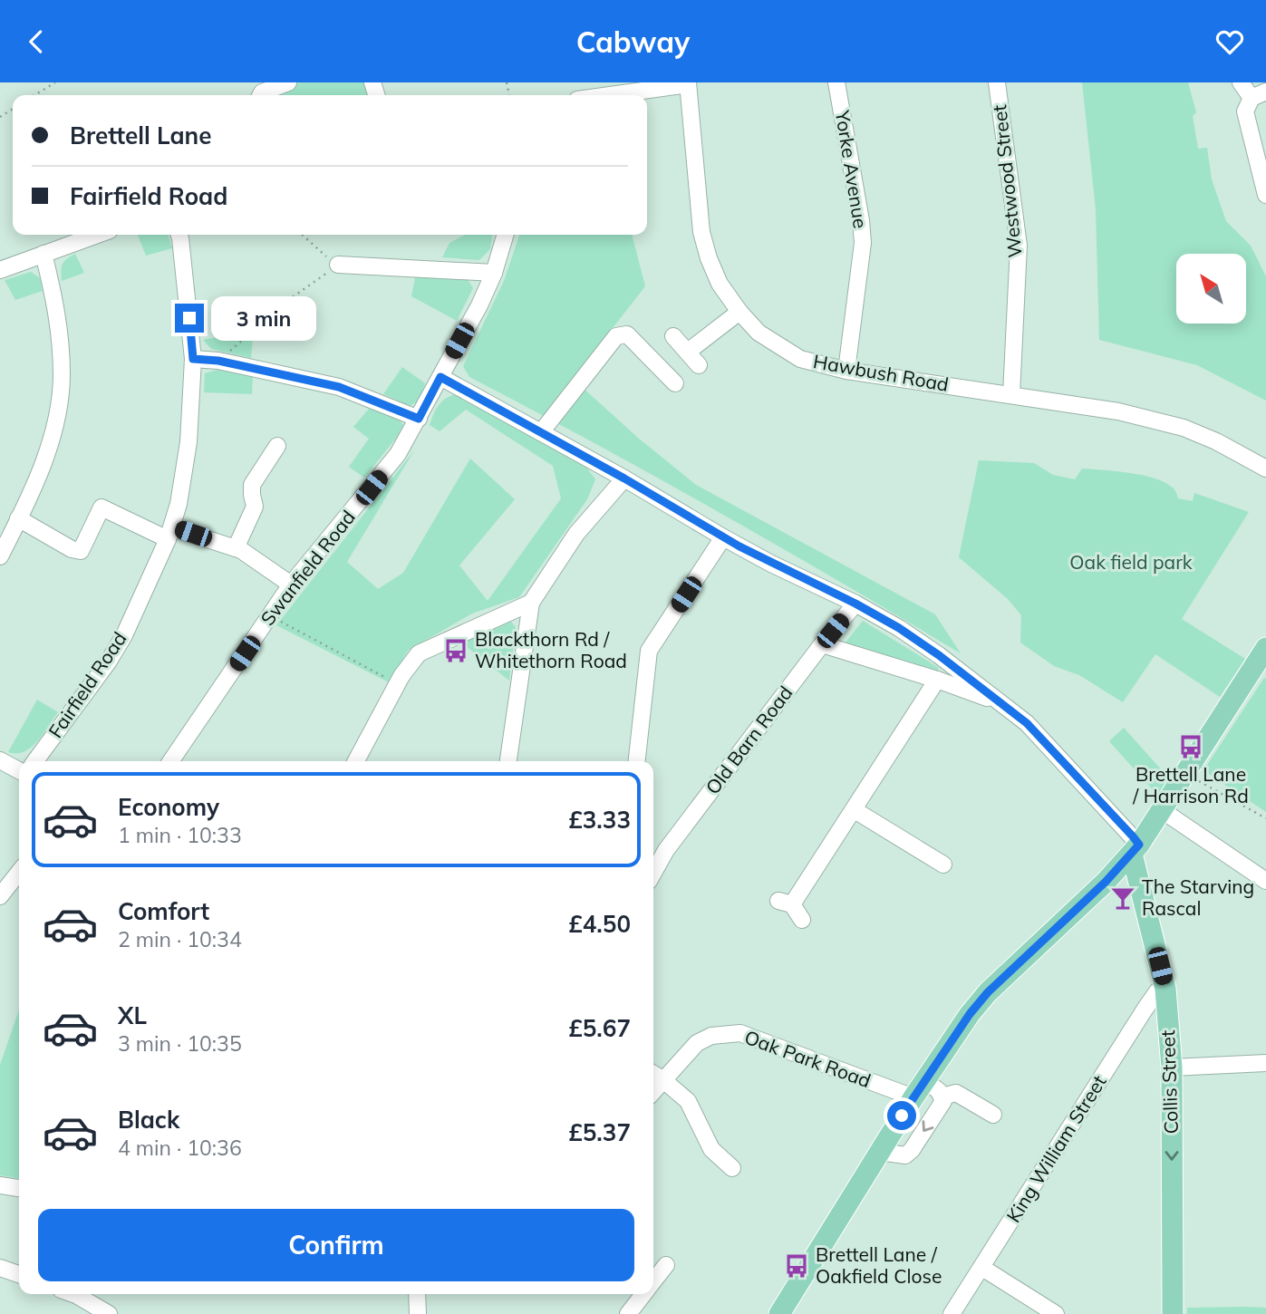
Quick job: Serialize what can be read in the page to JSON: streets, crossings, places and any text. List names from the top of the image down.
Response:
{
  "streets": {
    "main road": ["Collis Street"],
    "street": [
      "Yorke Avenue",
      "Westwood Street",
      "Hawbush Road",
      "Swanfield Road",
      "Fairfield Road",
      "Old Barn Road",
      "Oak Park Road",
      "King William Street"
    ]
  },
  "crossings": [
    ["Yorke Avenue", "Hawbush Road"],
    ["Westwood Street", "Hawbush Road"],
    ["Collis Street", "King William Street"]
  ],
  "one_way": ["Collis Street"],
  "parks": ["Oak field park"],
  "places": {
    "bus stop": ["Blackthorn Rd / Whitethorn Road", "Brettell Lane / Harrison Rd", "Brettell Lane / Oakfield Close"],
    "bar": ["The Starving Rascal"]
  },
  "north": "top left",
  "page": {
    "header": "Cabway",
    "banner": ["Brettell Lane", "Fairfield Road"],
    "bubble": "3 min",
    "list": [
      {
        "name": "Economy",
        "note": "1 min · 10:33",
        "value": "£3.33"
      },
      {
        "name": "Comfort",
        "note": "2 min · 10:34",
        "value": "£4.50"
      },
      {
        "name": "XL",
        "note": "3 min · 10:35",
        "value": "£5.67"
      },
      {
        "name": "Black",
        "note": "4 min · 10:36",
        "value": "£5.37"
      }
    ],
    "buttons": "Confirm"
  }
}
